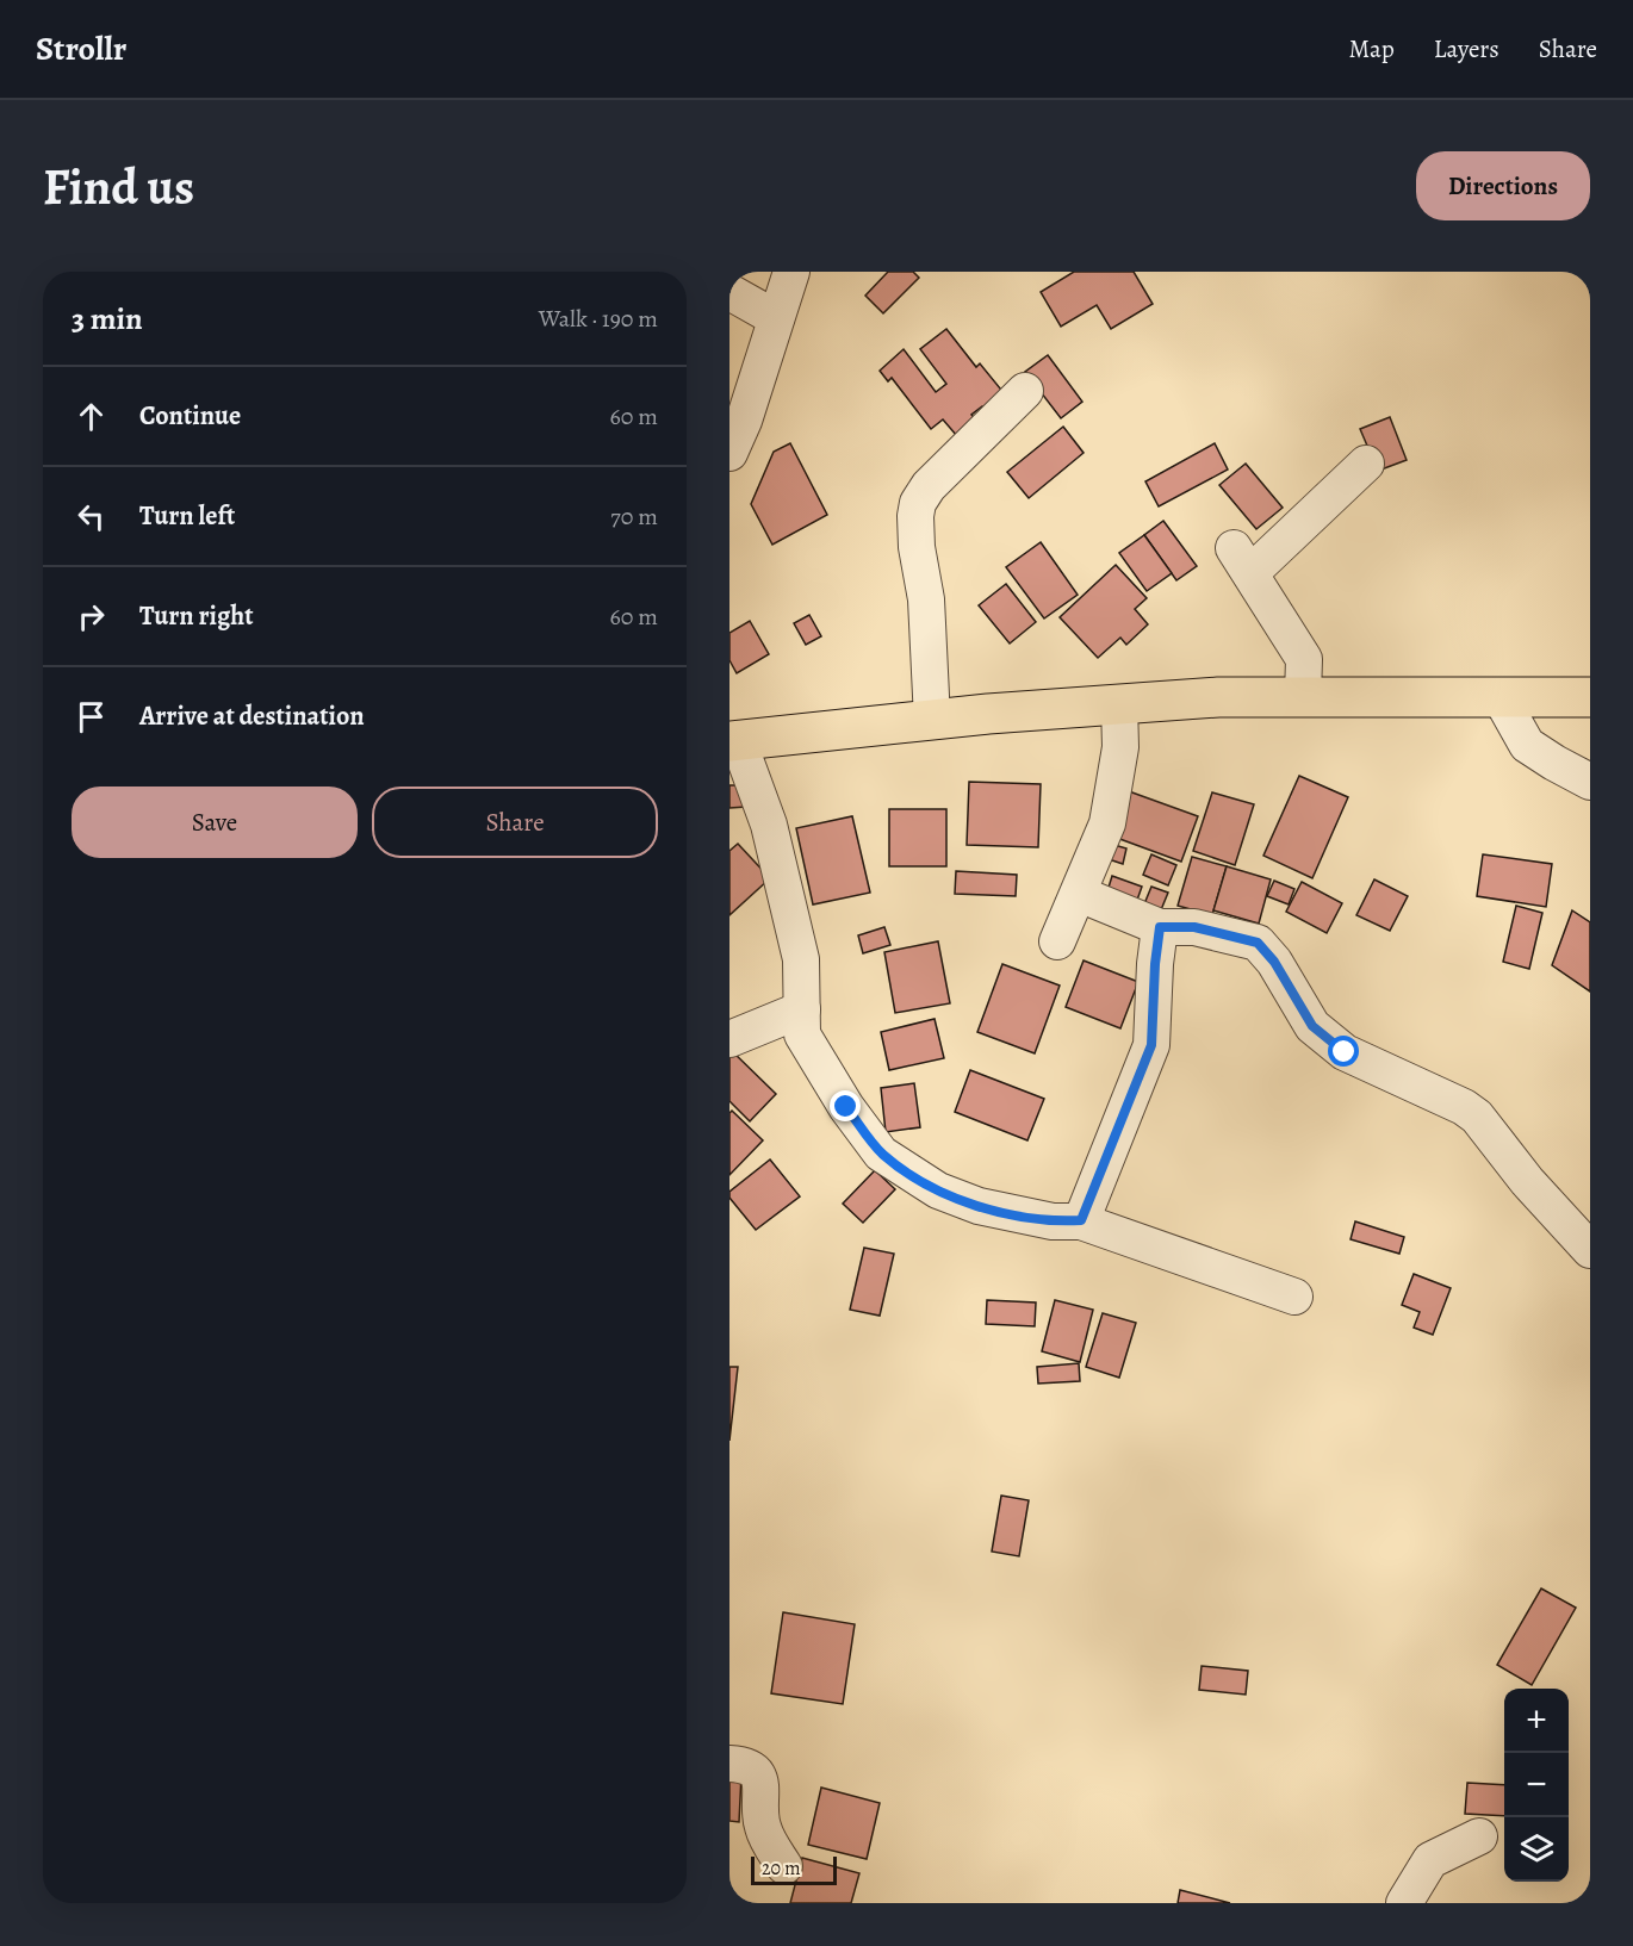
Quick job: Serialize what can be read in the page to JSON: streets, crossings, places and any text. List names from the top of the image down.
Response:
{
  "scale_bar": "20 m",
  "page": {
    "header": "Strollr",
    "nav": ["Map", "Layers", "Share"],
    "buttons": [
      "Directions",
      ["Save", "Share"]
    ],
    "title": "Find us",
    "heading": ["3 min", "Walk · 190 m"],
    "list": [
      ["Continue", "60 m"],
      ["Turn left", "70 m"],
      ["Turn right", "60 m"],
      "Arrive at destination"
    ],
    "map_buttons": ["+", "−"],
    "scale": "20 m"
  }
}
